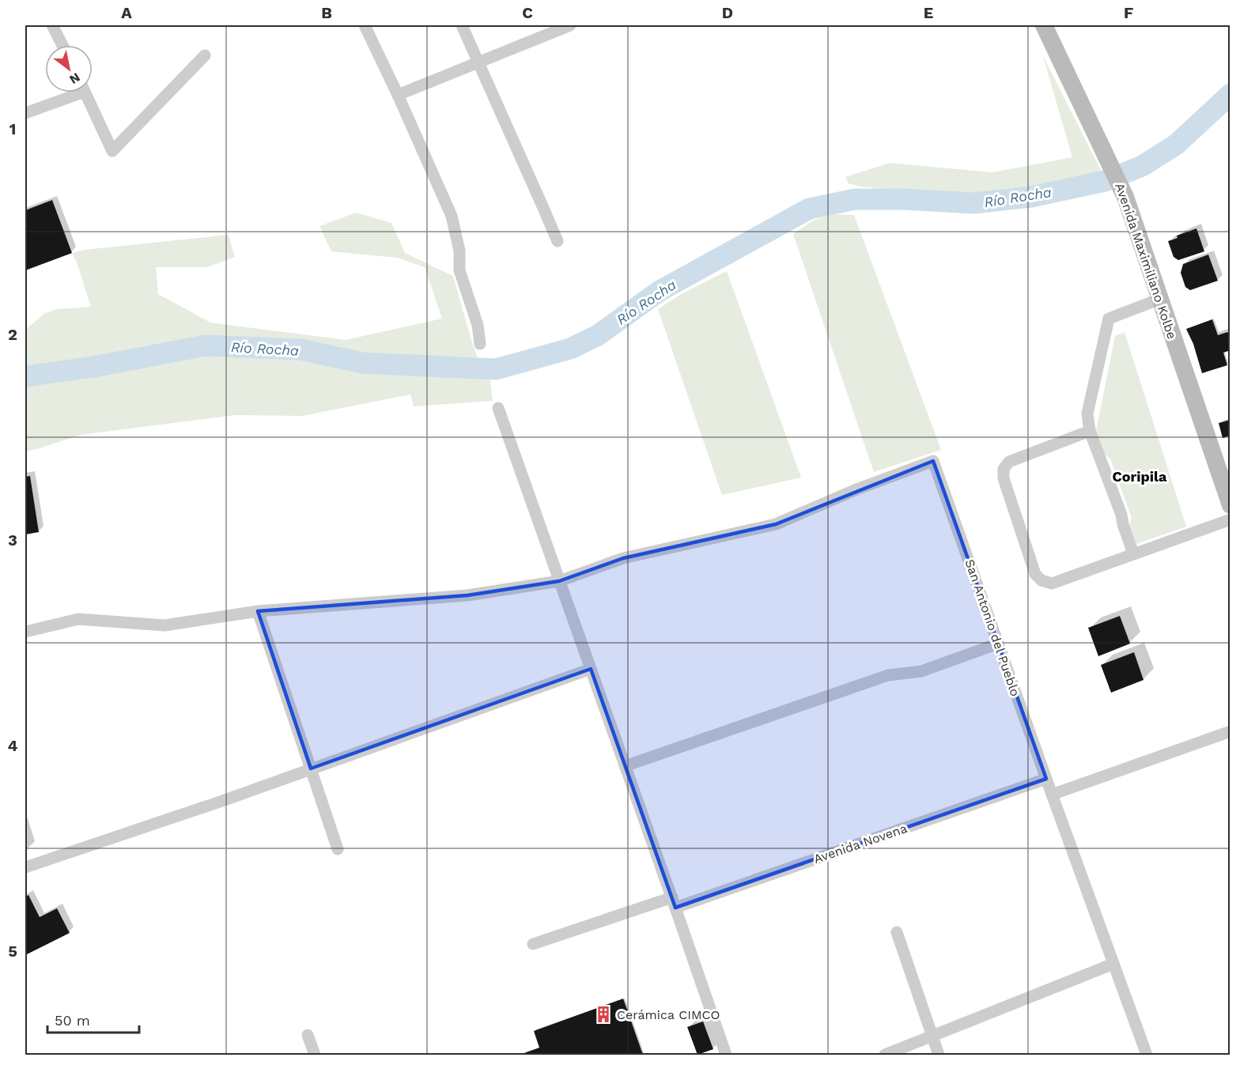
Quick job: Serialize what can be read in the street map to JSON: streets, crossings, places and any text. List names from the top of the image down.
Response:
{
  "streets": {
    "main road": ["Avenida Maximiliano Kolbe"],
    "street": ["San Antonio del Pueblo", "Avenida Novena"]
  },
  "crossings": [
    ["San Antonio del Pueblo", "Avenida Novena"]
  ],
  "districts": ["Coripila"],
  "water": ["Río Rocha"],
  "places": {
    "building": ["Cerámica CIMCO"]
  },
  "scale_bar": "50 m",
  "north": "bottom right",
  "grid": {
    "columns": [
      "A",
      "B",
      "C",
      "D",
      "E",
      "F"
    ],
    "rows": [
      "1",
      "2",
      "3",
      "4",
      "5"
    ]
  }
}
